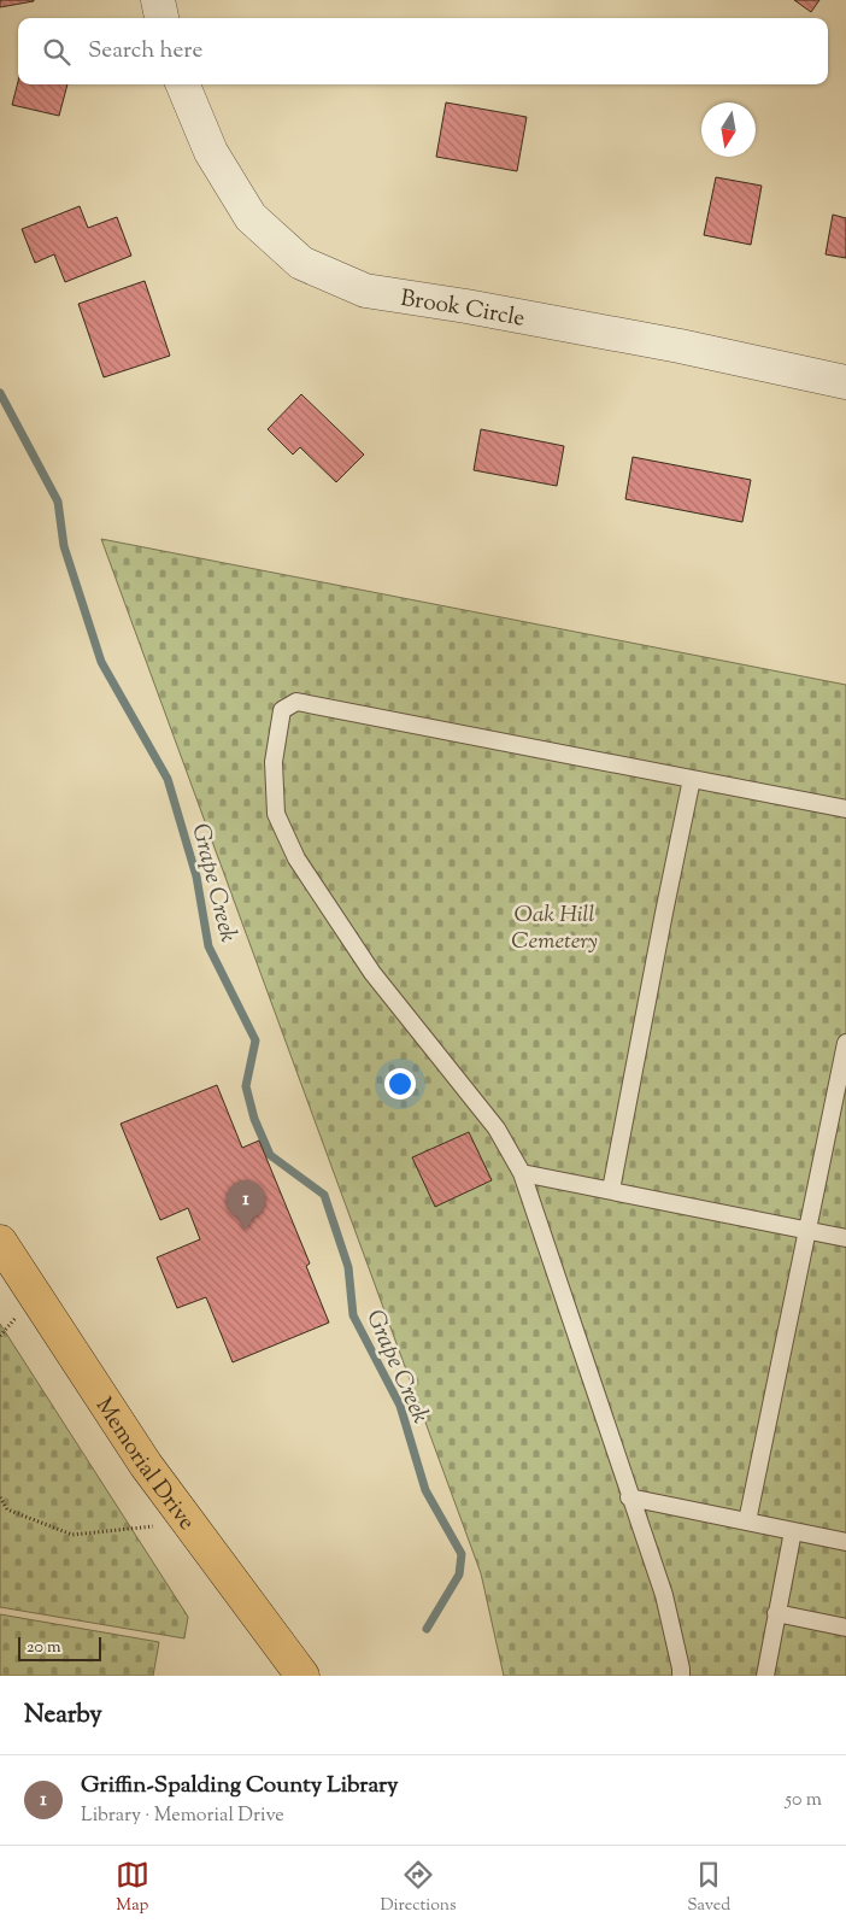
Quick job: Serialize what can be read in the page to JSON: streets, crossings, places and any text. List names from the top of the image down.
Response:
{
  "streets": {
    "main road": ["Memorial Drive"],
    "street": ["Brook Circle"]
  },
  "water": ["Grape Creek"],
  "parks": ["Oak Hill Cemetery"],
  "scale_bar": "20 m",
  "north": "bottom",
  "page": {
    "search": "Search here",
    "pins": "1",
    "scale": "20 m",
    "heading": "Nearby",
    "list": [
      {
        "mark": "1",
        "name": "Griffin-Spalding County Library",
        "note": "Library · Memorial Drive",
        "value": "50 m"
      }
    ],
    "nav": ["Map", "Directions", "Saved"]
  }
}
